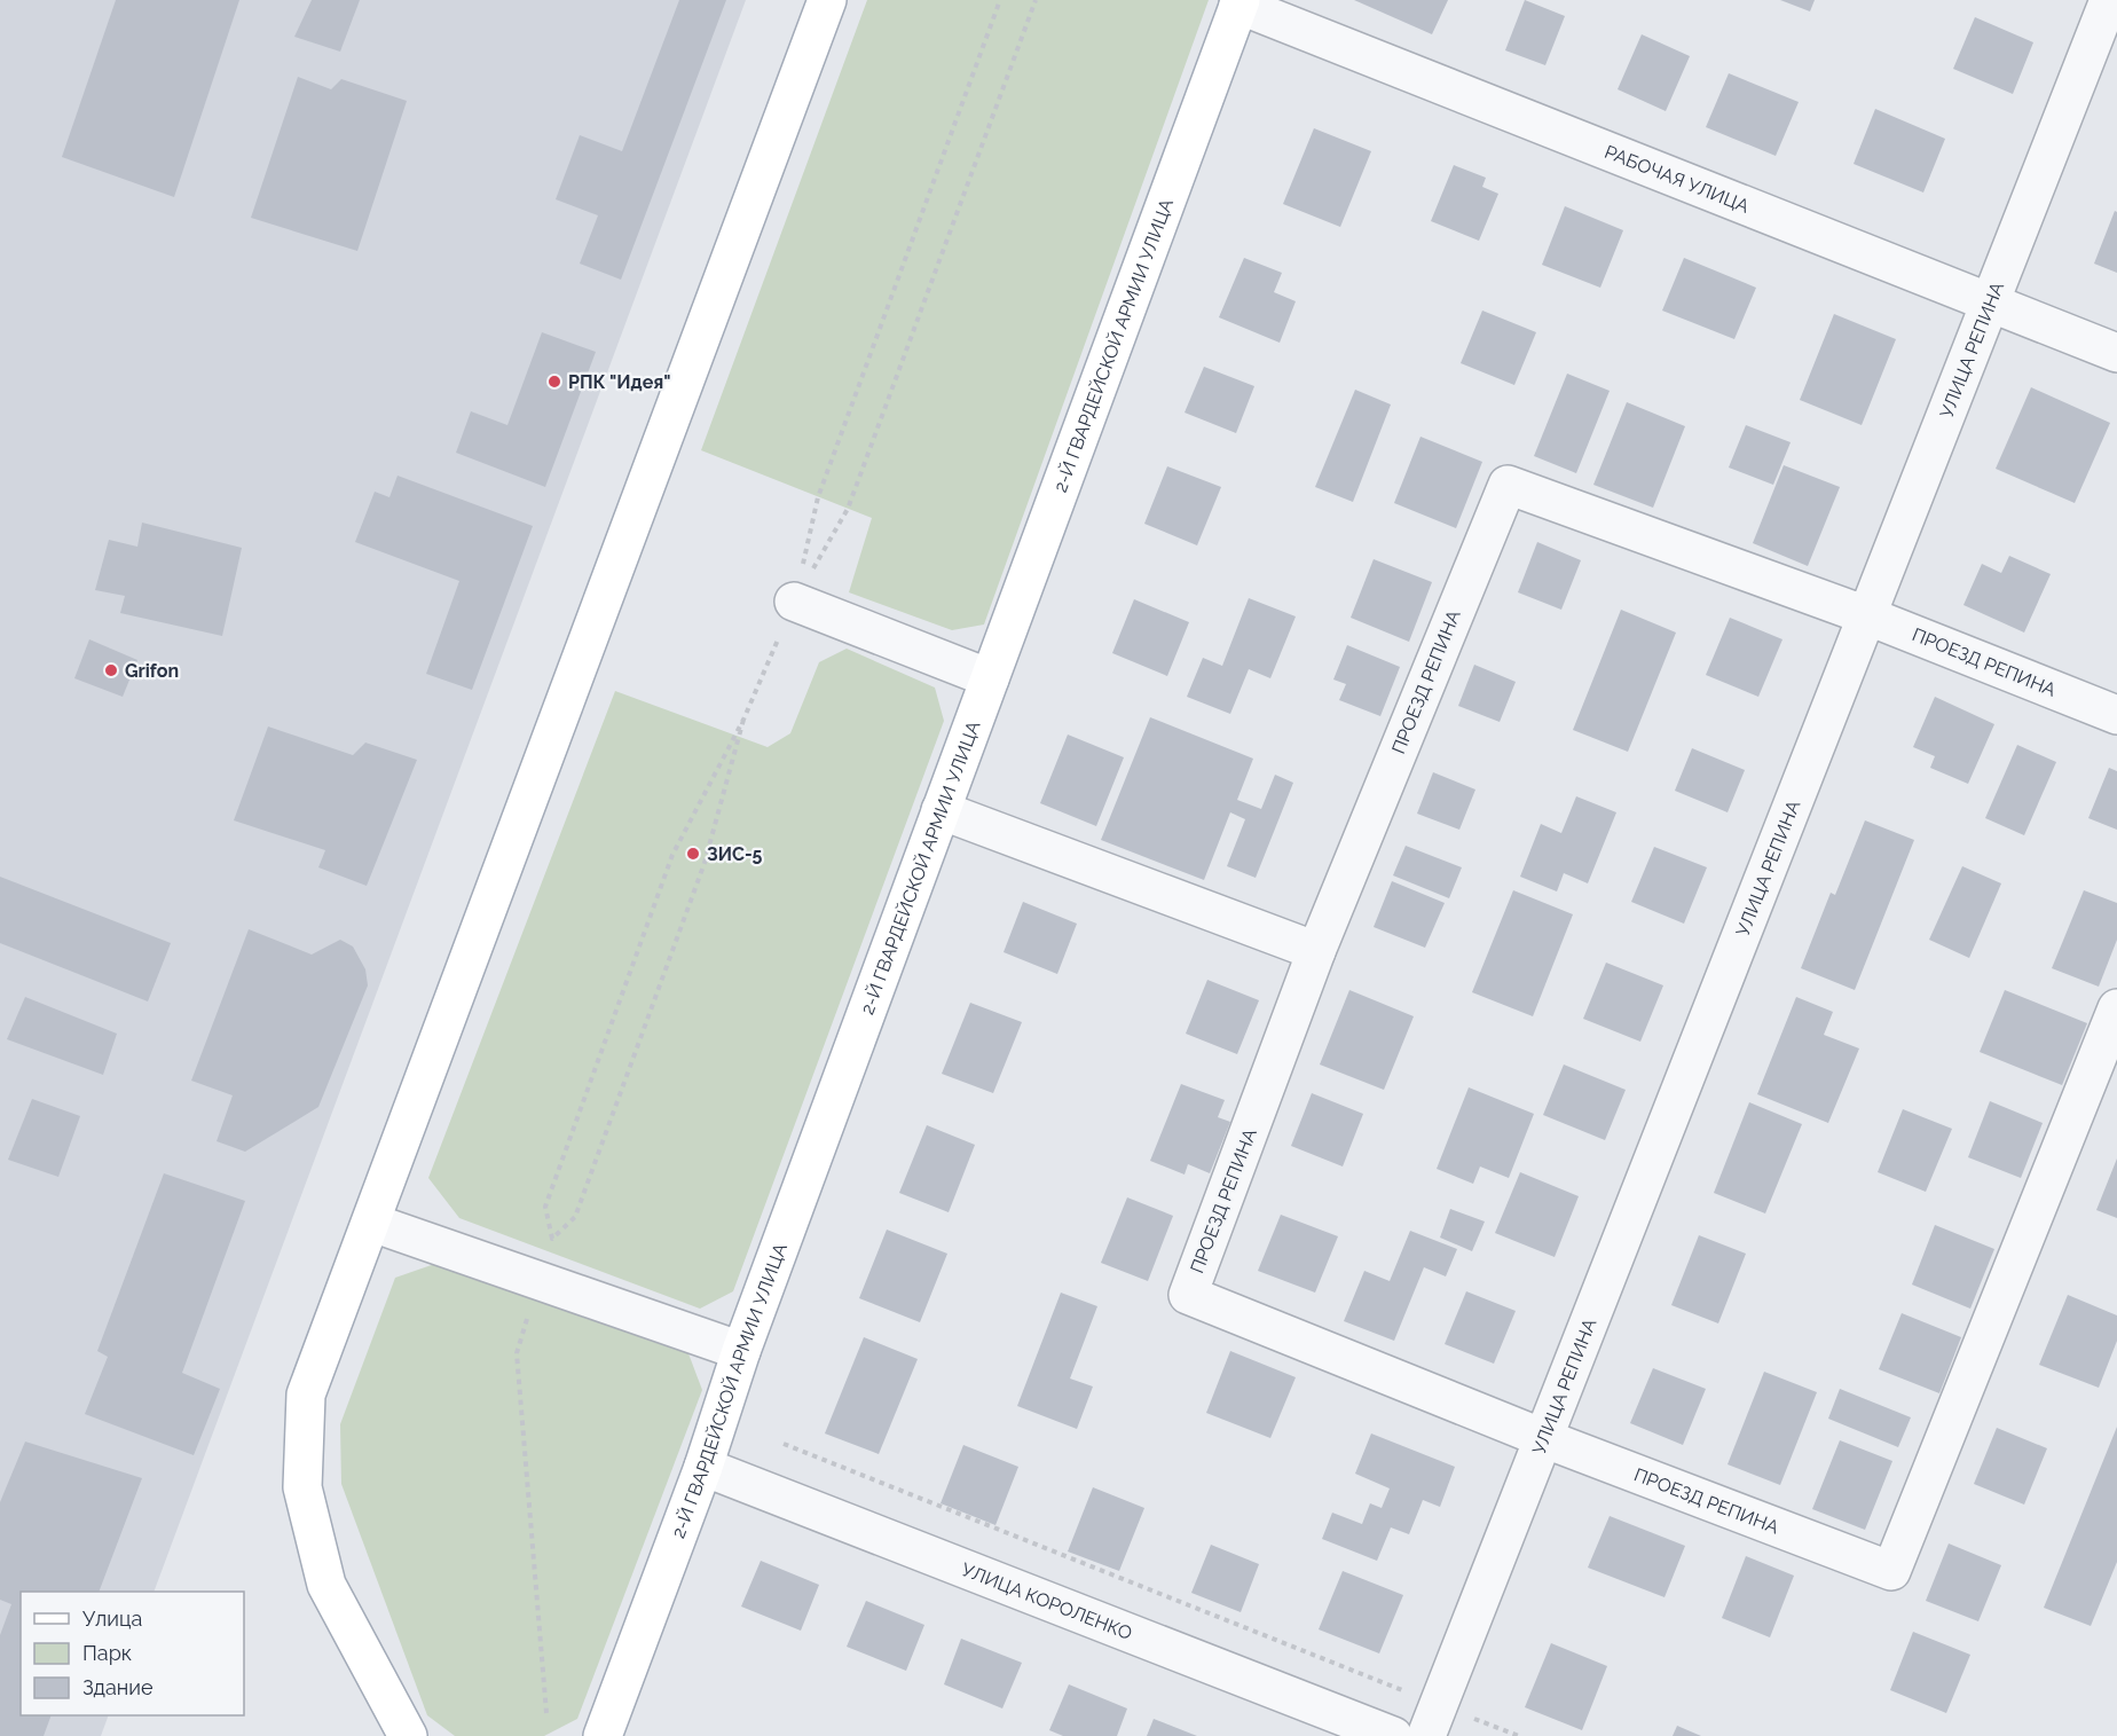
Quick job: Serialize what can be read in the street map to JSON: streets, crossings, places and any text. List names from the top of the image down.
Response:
{
  "streets": {
    "main road": ["2-Й ГВАРДЕЙСКОЙ АРМИИ УЛИЦА"],
    "street": [
      "РАБОЧАЯ УЛИЦА",
      "УЛИЦА РЕПИНА",
      "ПРОЕЗД РЕПИНА",
      "УЛИЦА КОРОЛЕНКО"
    ]
  },
  "crossings": [
    ["РАБОЧАЯ УЛИЦА", "2-Й ГВАРДЕЙСКОЙ АРМИИ УЛИЦА"],
    ["РАБОЧАЯ УЛИЦА", "УЛИЦА РЕПИНА"],
    ["2-Й ГВАРДЕЙСКОЙ АРМИИ УЛИЦА", "УЛИЦА КОРОЛЕНКО"],
    ["УЛИЦА РЕПИНА", "ПРОЕЗД РЕПИНА"]
  ],
  "places": ["РПК \"Идея\"", "Grifon", "ЗИС-5"],
  "legend": ["Улица", "Парк", "Здание"]
}
